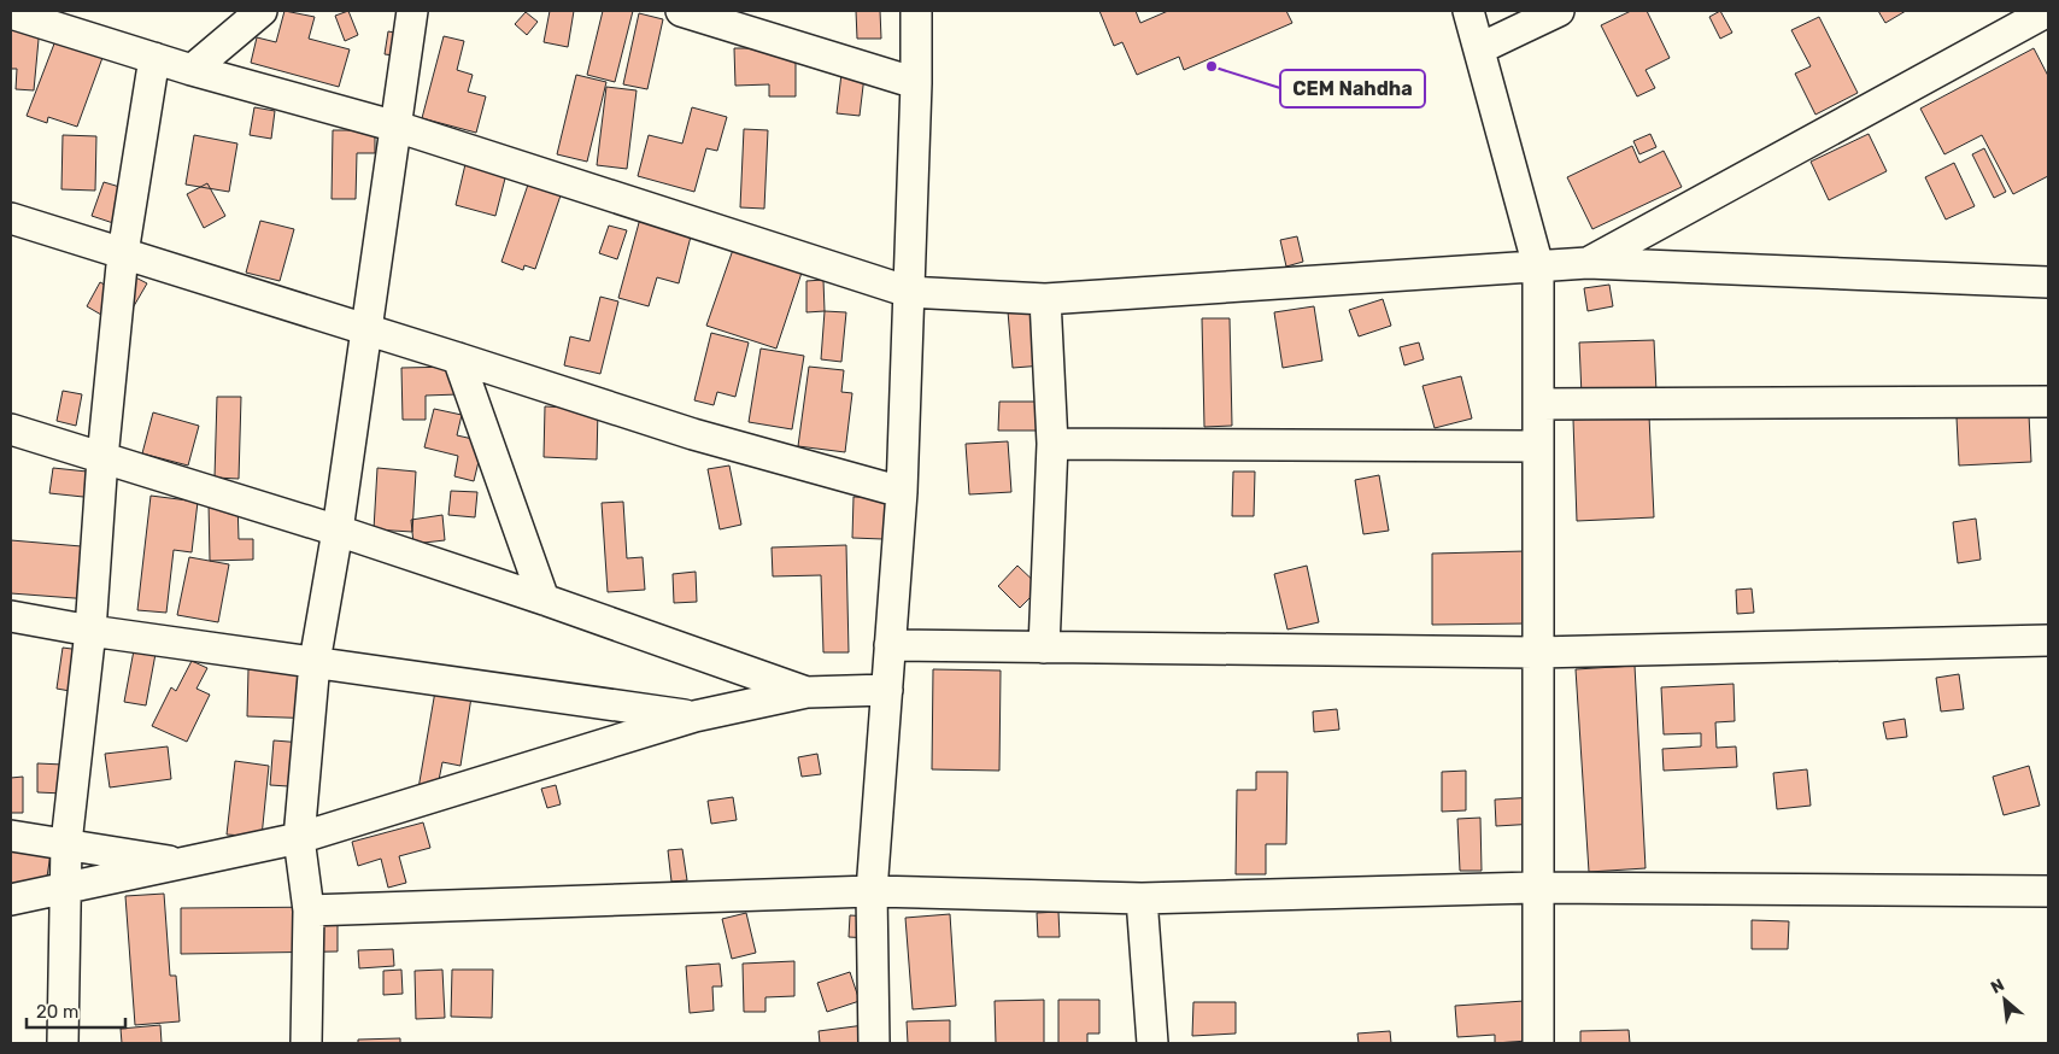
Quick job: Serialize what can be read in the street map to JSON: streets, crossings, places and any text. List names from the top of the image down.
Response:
{
  "places": ["CEM Nahdha"],
  "scale_bar": "20 m",
  "north": "top left"
}
